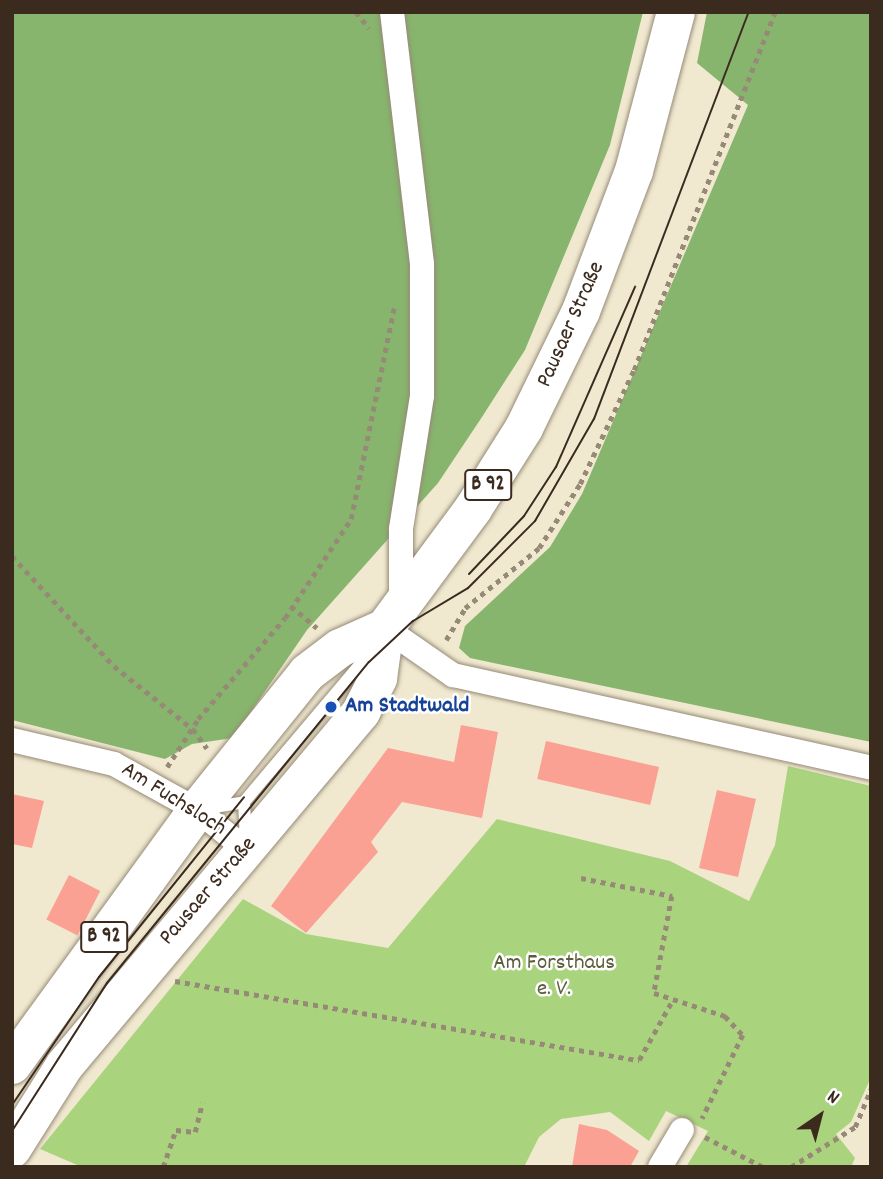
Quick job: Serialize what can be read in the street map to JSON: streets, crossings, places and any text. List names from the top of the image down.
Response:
{
  "streets": {
    "main road": ["Pausaer Straße", "B 92"],
    "street": ["Am Fuchsloch"]
  },
  "crossings": [
    ["Pausaer Straße", "B 92"],
    ["Pausaer Straße", "Am Fuchsloch"],
    ["B 92", "Am Fuchsloch"]
  ],
  "parks": ["Am Forsthaus e. V."],
  "places": ["Am Stadtwald"],
  "north": "top right"
}
